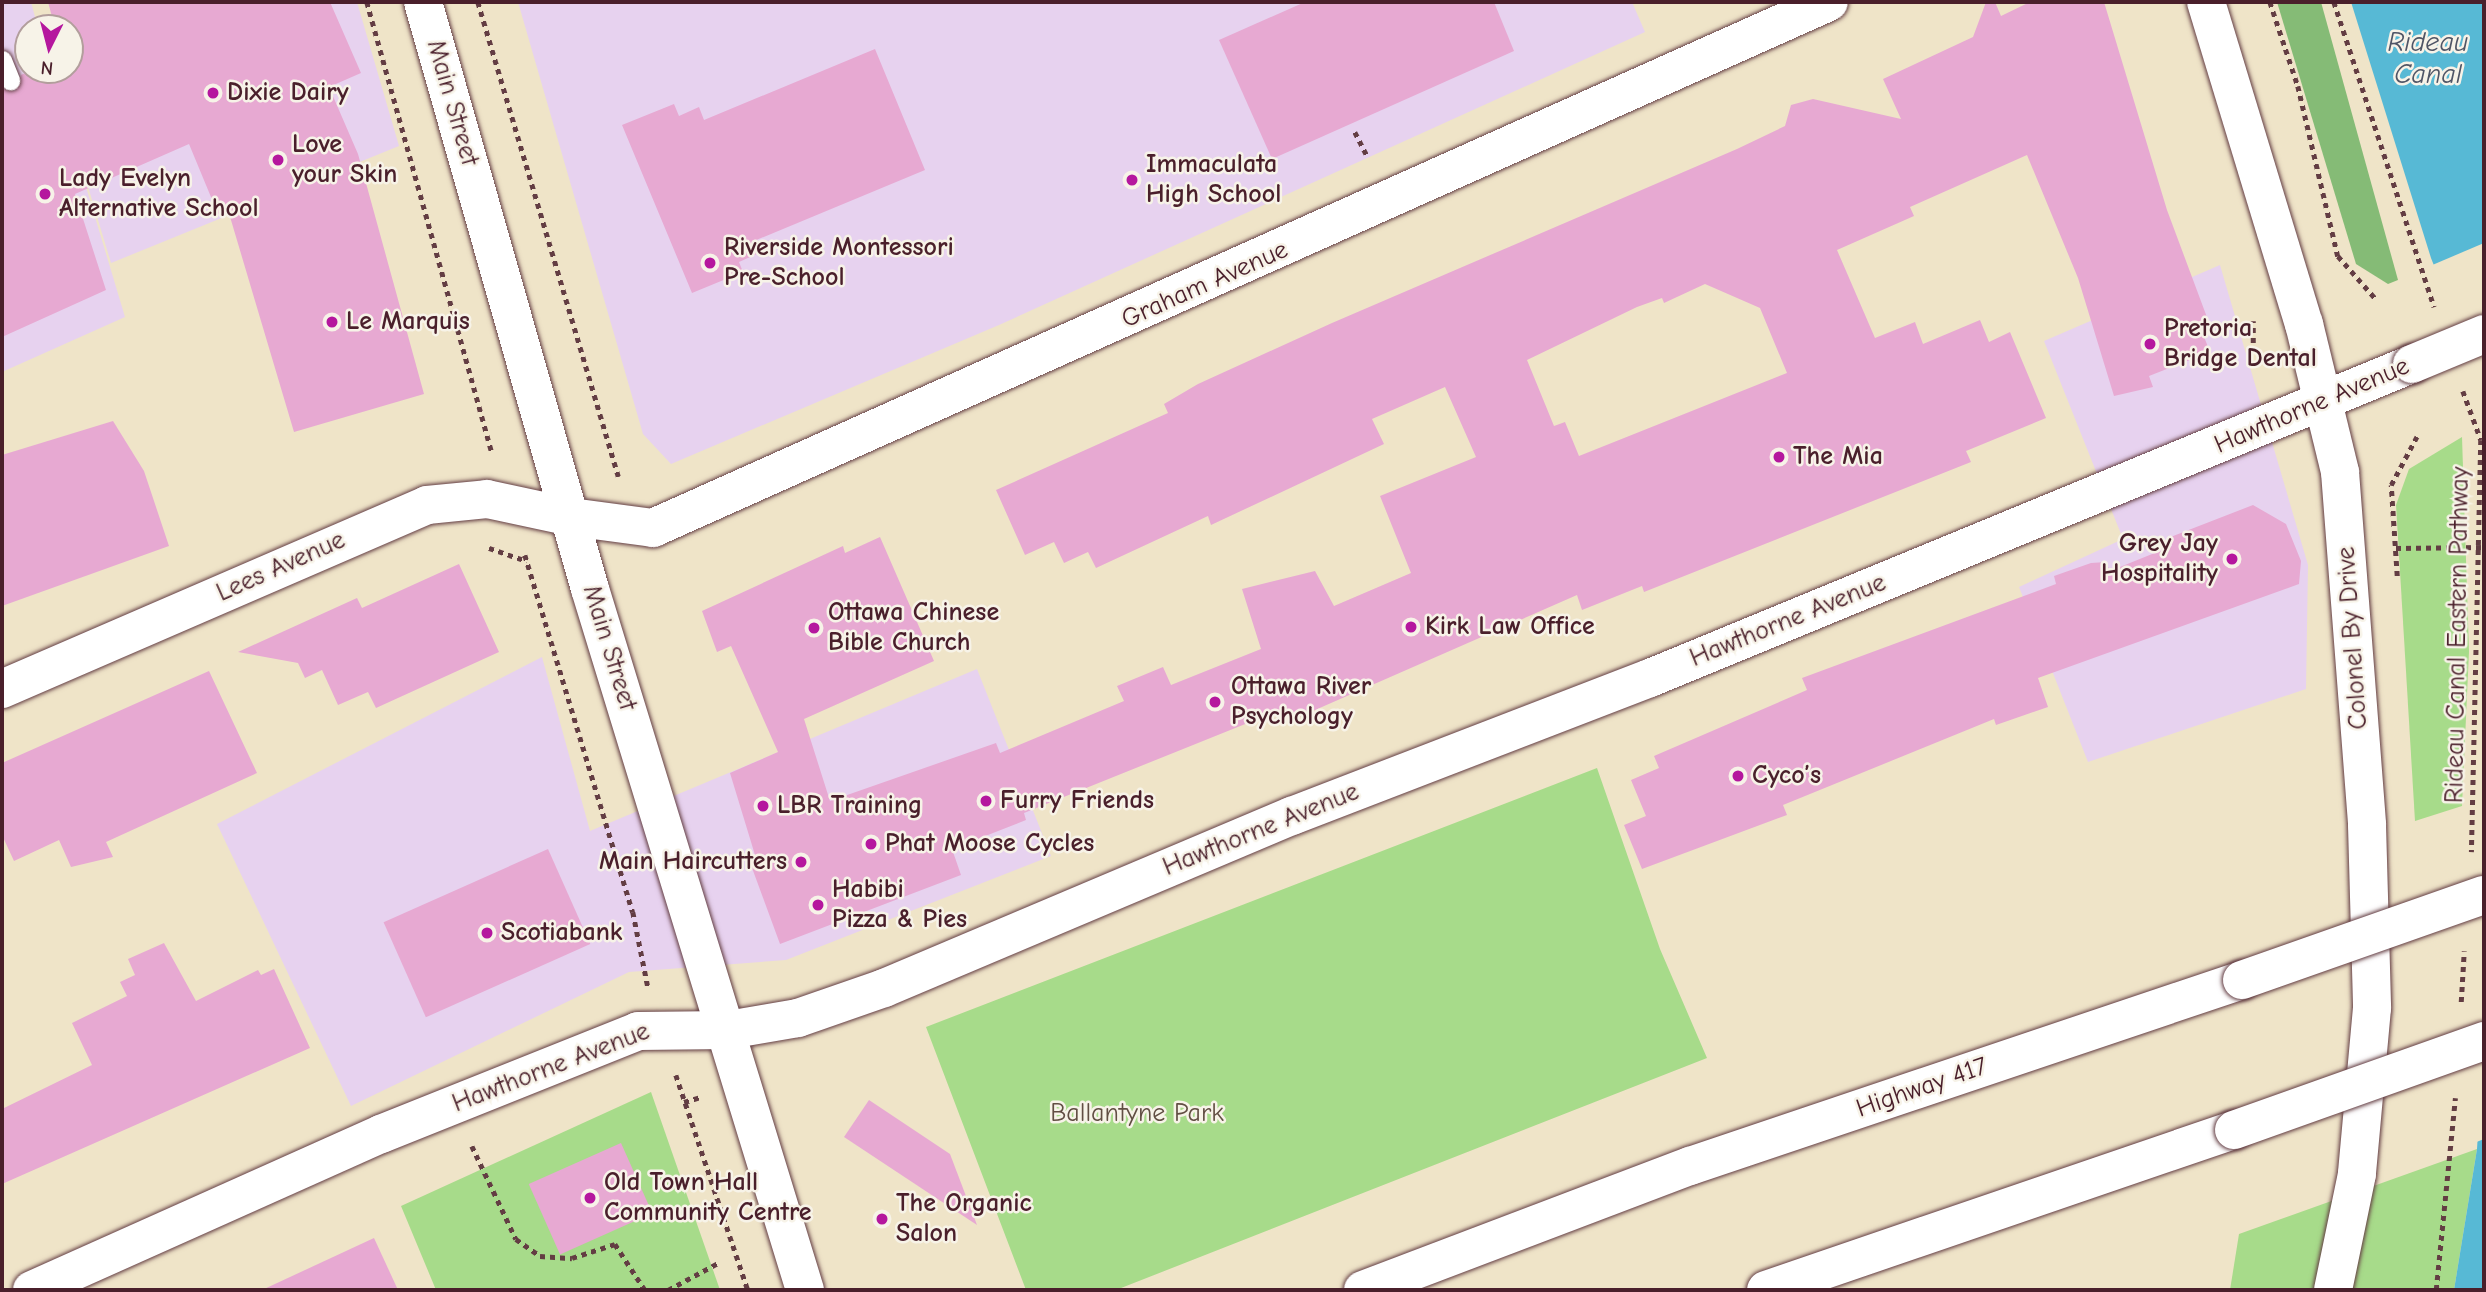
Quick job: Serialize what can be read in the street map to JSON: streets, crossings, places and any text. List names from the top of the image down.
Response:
{
  "streets": {
    "main road": [
      "Main Street",
      "Graham Avenue",
      "Hawthorne Avenue",
      "Lees Avenue",
      "Colonel By Drive",
      "Highway 417"
    ],
    "path": ["Rideau Canal Eastern Pathway"]
  },
  "crossings": [
    ["Main Street", "Graham Avenue"],
    ["Main Street", "Hawthorne Avenue"],
    ["Main Street", "Lees Avenue"],
    ["Graham Avenue", "Lees Avenue"],
    ["Hawthorne Avenue", "Colonel By Drive"],
    ["Rideau Canal Eastern Pathway", "Highway 417"]
  ],
  "water": ["Rideau Canal"],
  "parks": ["Ballantyne Park"],
  "places": [
    "Dixie Dairy",
    "Love your Skin",
    "Immaculata High School",
    "Lady Evelyn Alternative School",
    "Riverside Montessori Pre-School",
    "Le Marquis",
    "Pretoria Bridge Dental",
    "The Mia",
    "Grey Jay Hospitality",
    "Kirk Law Office",
    "Ottawa Chinese Bible Church",
    "Ottawa River Psychology",
    "Cyco’s",
    "Furry Friends",
    "LBR Training",
    "Phat Moose Cycles",
    "Main Haircutters",
    "Habibi Pizza & Pies",
    "Scotiabank",
    "Old Town Hall Community Centre",
    "The Organic Salon"
  ],
  "north": "bottom"
}
